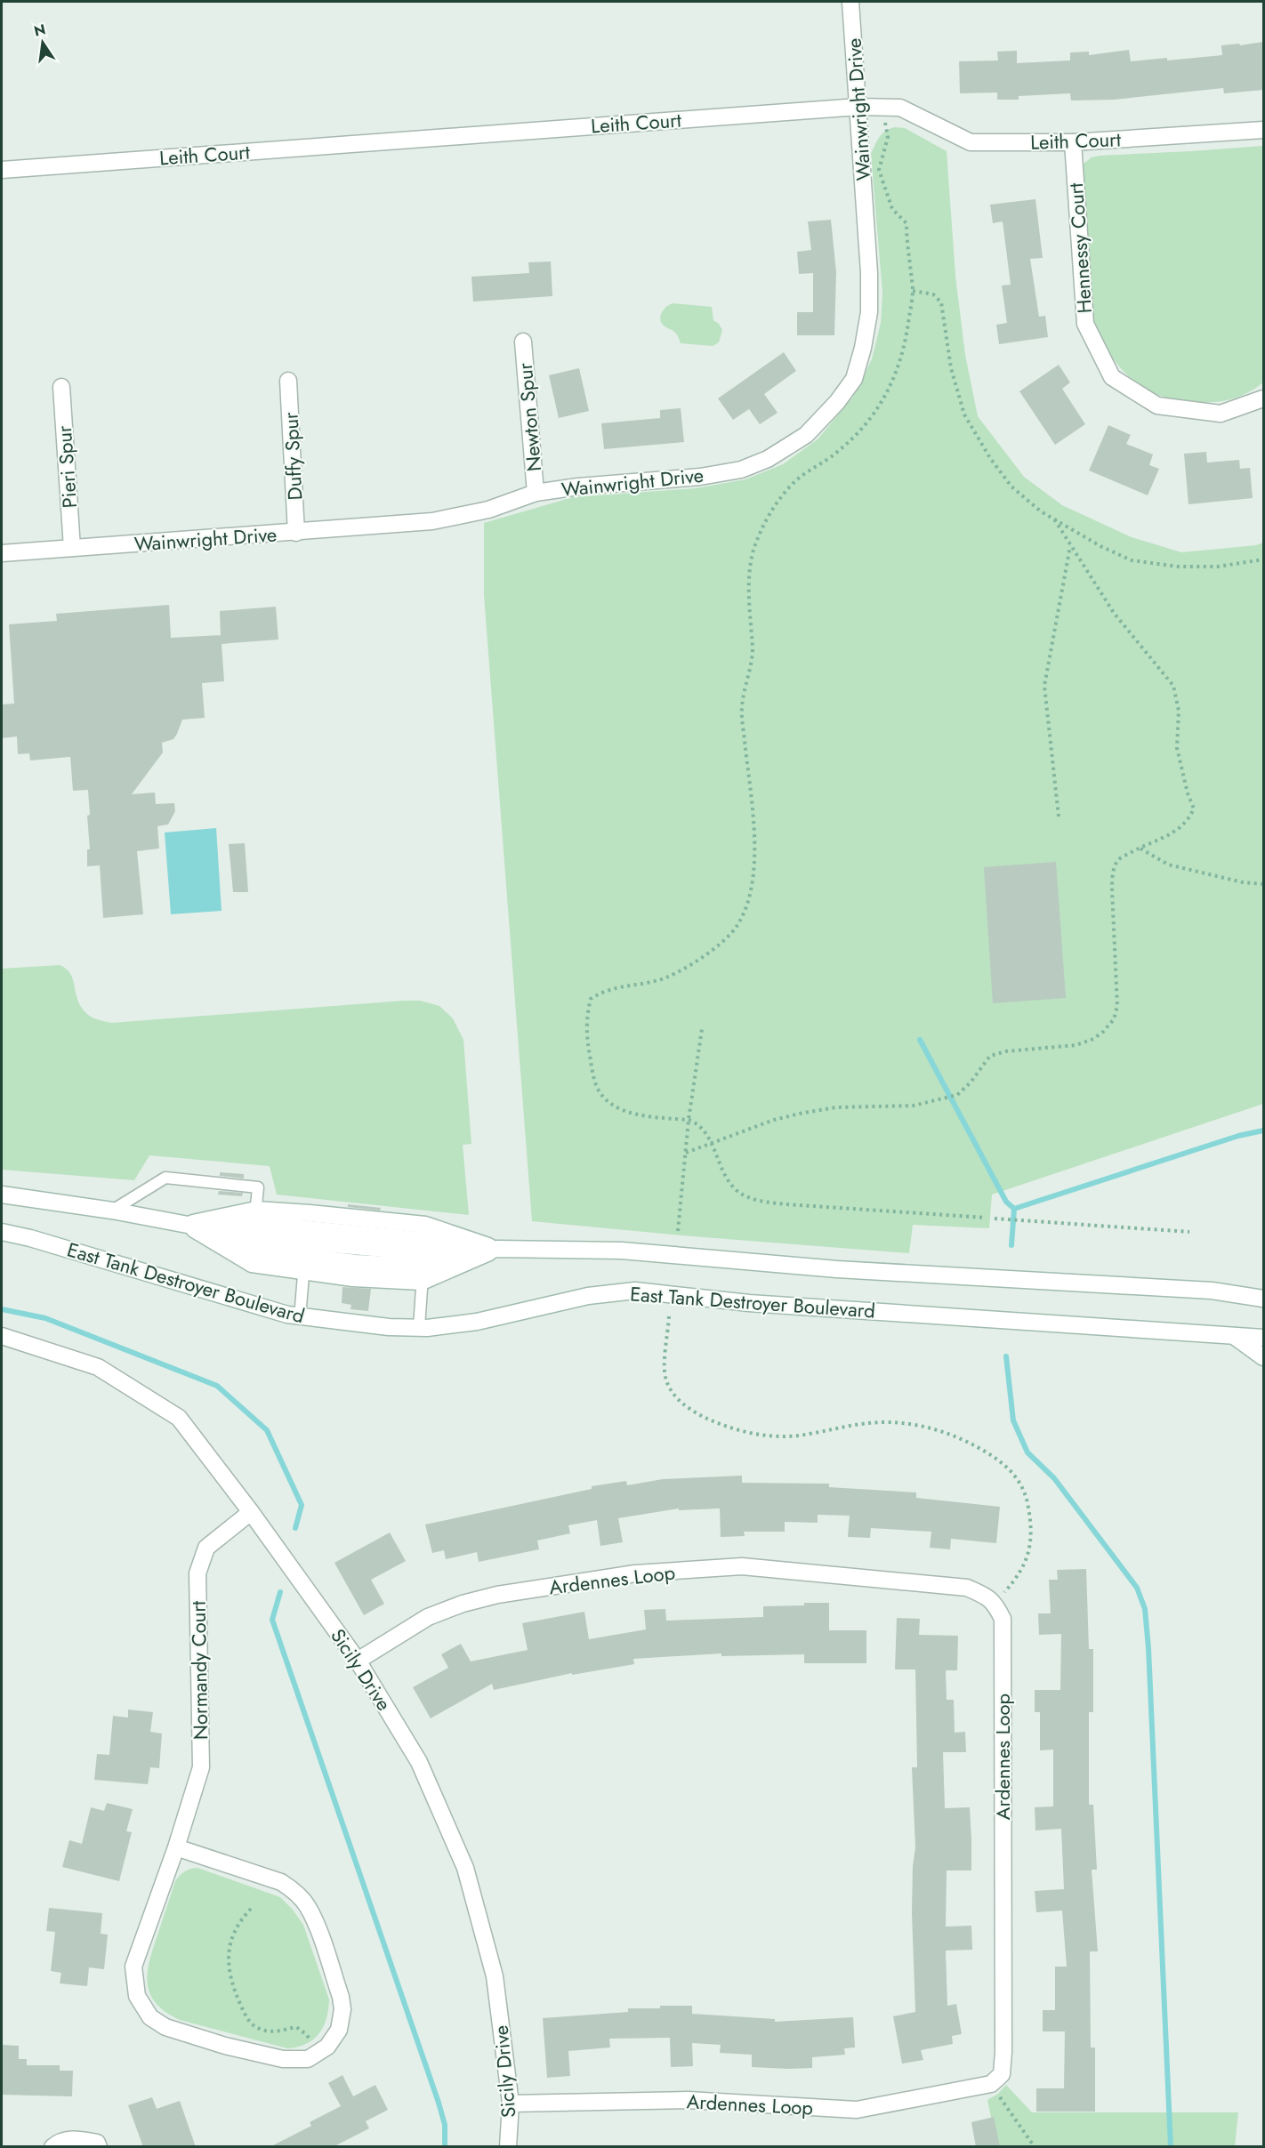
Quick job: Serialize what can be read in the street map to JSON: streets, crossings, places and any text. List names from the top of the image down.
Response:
{
  "streets": {
    "street": [
      "Wainwright Drive",
      "Leith Court",
      "Hennessy Court",
      "Newton Spur",
      "Duffy Spur",
      "Pieri Spur",
      "East Tank Destroyer Boulevard",
      "Ardennes Loop",
      "Sicily Drive",
      "Normandy Court"
    ]
  },
  "crossings": [
    ["Wainwright Drive", "Leith Court"],
    ["Wainwright Drive", "Newton Spur"],
    ["Wainwright Drive", "Duffy Spur"],
    ["Wainwright Drive", "Pieri Spur"],
    ["Leith Court", "Hennessy Court"],
    ["Ardennes Loop", "Sicily Drive"],
    ["Sicily Drive", "Normandy Court"]
  ],
  "north": "top"
}
